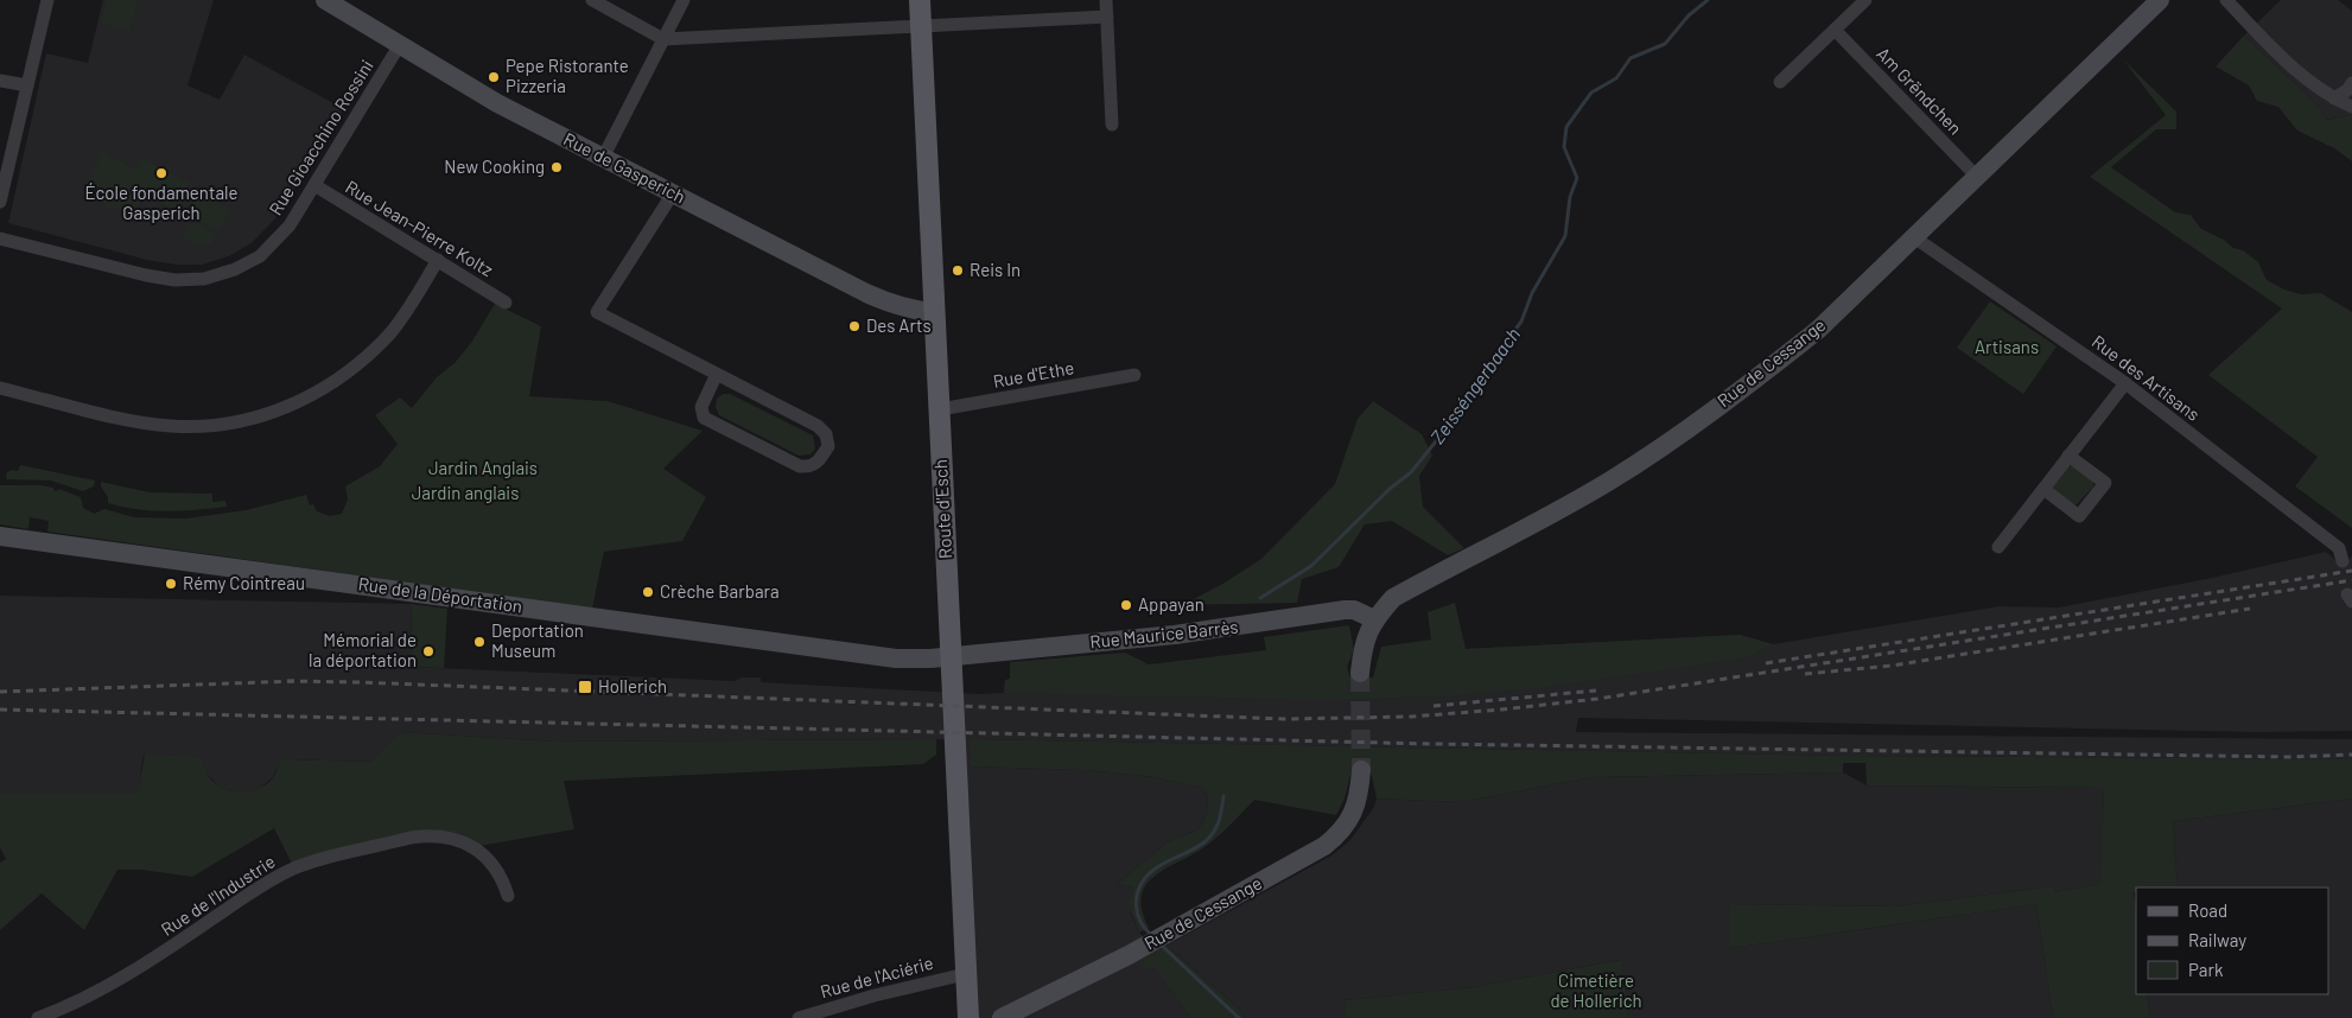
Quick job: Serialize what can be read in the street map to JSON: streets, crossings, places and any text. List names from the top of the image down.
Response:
{
  "streets": {
    "main road": ["Route d'Esch"],
    "street": [
      "Am Grëndchen",
      "Rue Gioacchino Rossini",
      "Rue de Gasperich",
      "Rue Jean-Pierre Koltz",
      "Rue de Cessange",
      "Rue d'Ethe",
      "Rue des Artisans",
      "Rue de la Déportation",
      "Rue Maurice Barrès",
      "Rue de l'Industrie",
      "Rue de l'Aciérie"
    ]
  },
  "crossings": [
    ["Am Grëndchen", "Rue de Cessange"],
    ["Rue Gioacchino Rossini", "Rue de Gasperich"],
    ["Rue Gioacchino Rossini", "Rue Jean-Pierre Koltz"],
    ["Rue de Gasperich", "Route d'Esch"],
    ["Rue de Cessange", "Rue des Artisans"],
    ["Rue de Cessange", "Rue Maurice Barrès"],
    ["Rue d'Ethe", "Route d'Esch"],
    ["Route d'Esch", "Rue de la Déportation"],
    ["Route d'Esch", "Rue Maurice Barrès"],
    ["Route d'Esch", "Rue de l'Aciérie"],
    ["Rue de la Déportation", "Rue Maurice Barrès"]
  ],
  "water": ["Zeisséngerbaach"],
  "parks": [
    "Artisans",
    "Jardin Anglais",
    "Jardin anglais",
    "Cimetière de Hollerich"
  ],
  "places": {
    "other": [
      "Pepe Ristorante Pizzeria",
      "New Cooking",
      "École fondamentale Gasperich",
      "Reis In",
      "Des Arts",
      "Rémy Cointreau",
      "Crèche Barbara",
      "Appayan",
      "Deportation Museum",
      "Mémorial de la déportation"
    ],
    "transit": ["Hollerich"]
  },
  "legend": ["Road", "Railway", "Park"]
}
